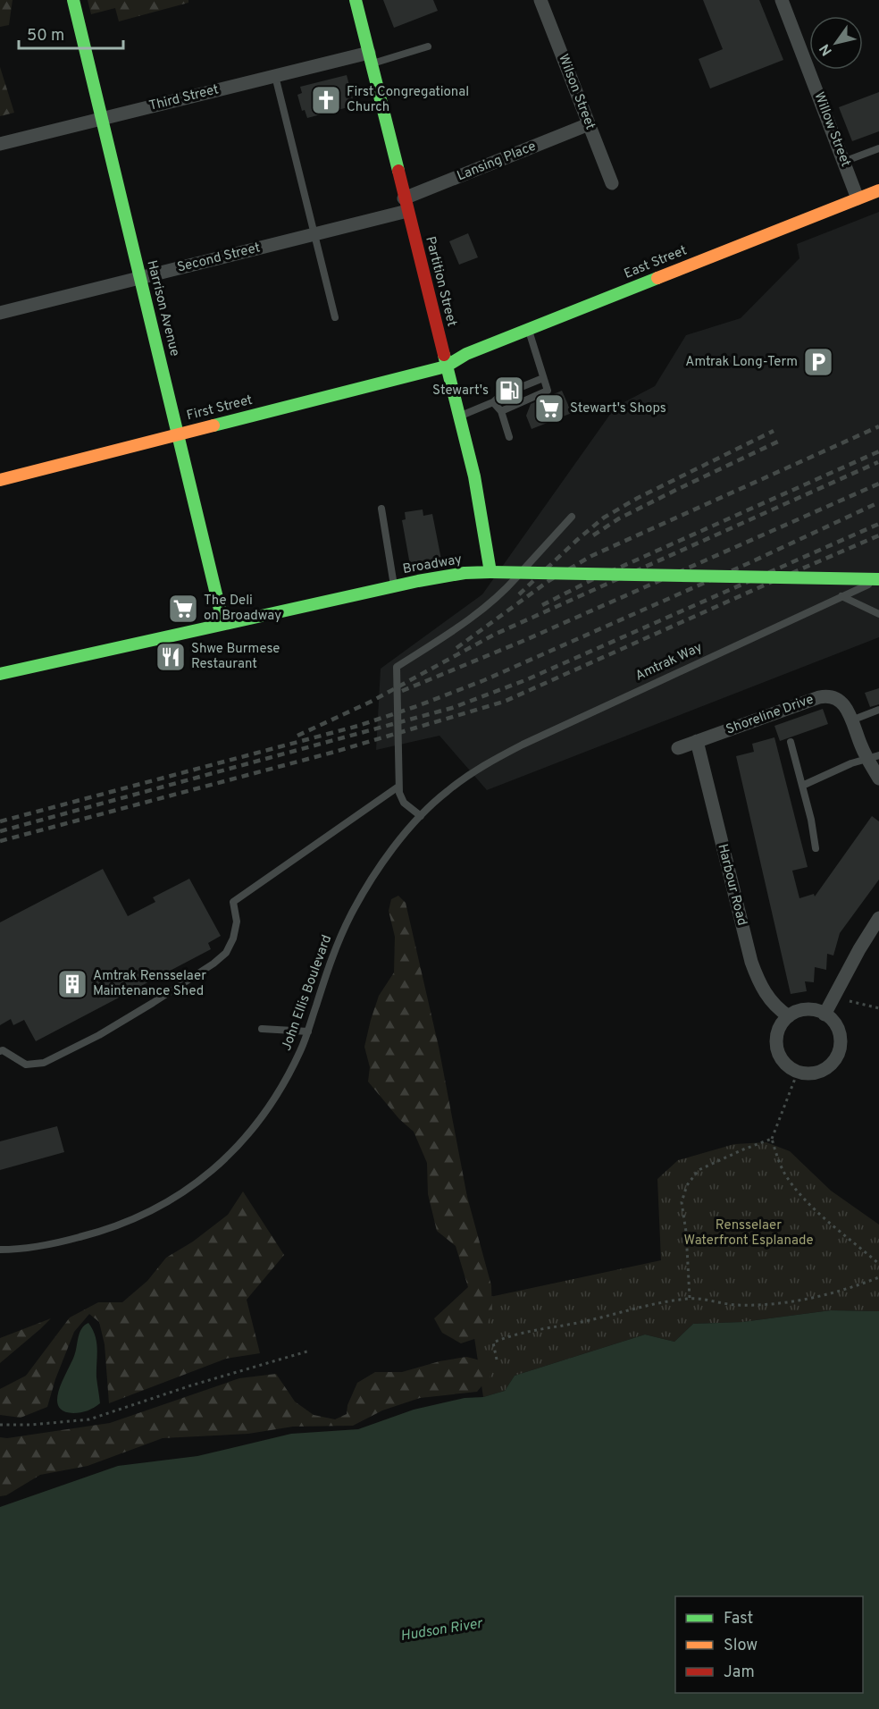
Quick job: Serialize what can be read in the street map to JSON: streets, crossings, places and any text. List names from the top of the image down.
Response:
{
  "streets": {
    "street": [
      "Wilson Street",
      "Third Street",
      "Willow Street",
      "Lansing Place",
      "Second Street",
      "East Street",
      "Partition Street",
      "Harrison Avenue",
      "First Street",
      "Broadway",
      "Shoreline Drive",
      "Harbour Road"
    ],
    "lane": ["Amtrak Way", "John Ellis Boulevard"]
  },
  "crossings": [
    ["Wilson Street", "Lansing Place"],
    ["Third Street", "Partition Street"],
    ["Third Street", "Harrison Avenue"],
    ["Willow Street", "East Street"],
    ["Lansing Place", "Second Street"],
    ["Lansing Place", "Partition Street"],
    ["Second Street", "Partition Street"],
    ["Second Street", "Harrison Avenue"],
    ["East Street", "Partition Street"],
    ["East Street", "First Street"],
    ["Partition Street", "First Street"],
    ["Partition Street", "Broadway"],
    ["Harrison Avenue", "First Street"],
    ["Harrison Avenue", "Broadway"],
    ["Broadway", "Amtrak Way"],
    ["Amtrak Way", "John Ellis Boulevard"],
    ["Shoreline Drive", "Harbour Road"]
  ],
  "water": ["Hudson River"],
  "parks": ["Rensselaer Waterfront Esplanade"],
  "places": {
    "church": ["First Congregational Church"],
    "parking": ["Amtrak Long-Term"],
    "fuel station": ["Stewart's"],
    "supermarket": ["Stewart's Shops", "The Deli on Broadway"],
    "restaurant": ["Shwe Burmese Restaurant"],
    "building": ["Amtrak Rensselaer Maintenance Shed"]
  },
  "legend": ["Fast", "Slow", "Jam"],
  "scale_bar": "50 m",
  "north": "bottom left"
}
